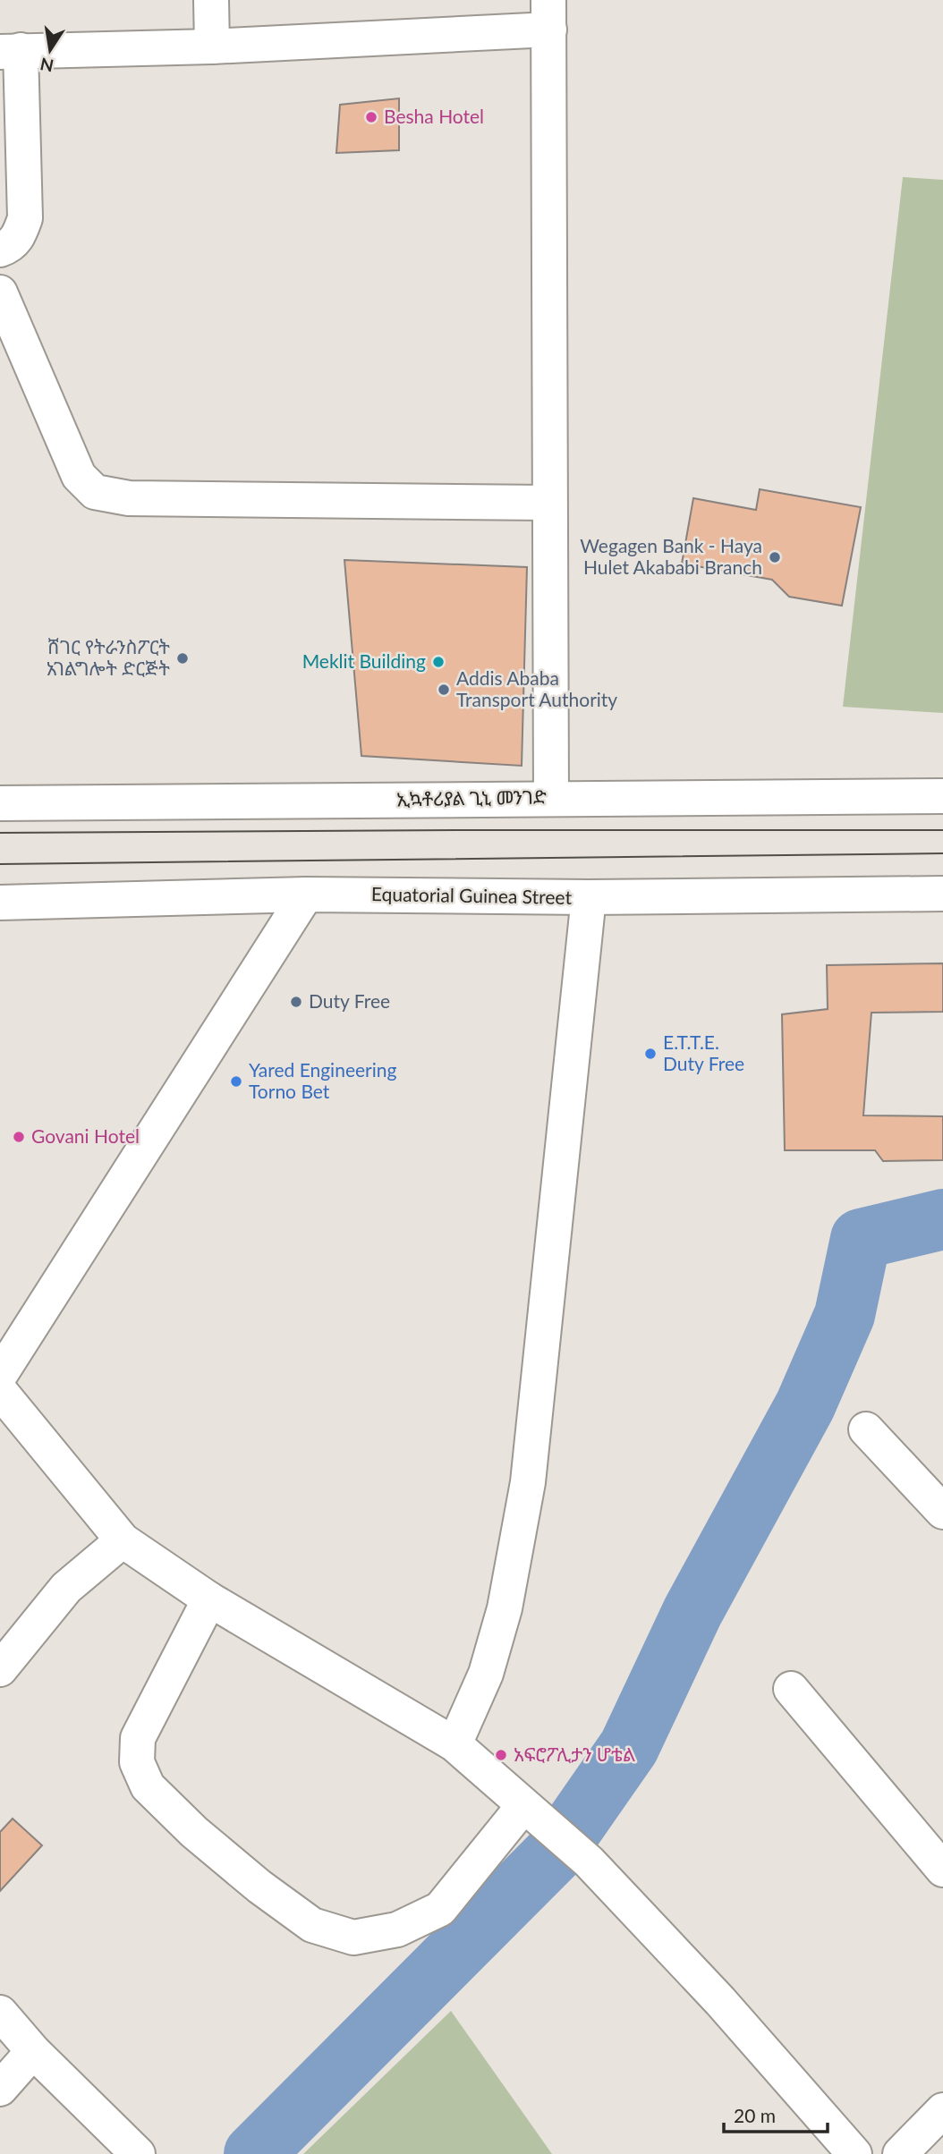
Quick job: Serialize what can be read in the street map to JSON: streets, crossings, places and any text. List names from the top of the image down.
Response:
{
  "streets": {
    "street": ["ኢኳቶሪያል ጊኒ መንገድ", "Equatorial Guinea Street"]
  },
  "places": [
    "Besha Hotel",
    "Wegagen Bank - Haya Hulet Akababi Branch",
    "ሸገር የትራንስፖርት አገልግሎት ድርጅት",
    "Meklit Building",
    "Addis Ababa Transport Authority",
    "Duty Free",
    "E.T.T.E. Duty Free",
    "Yared Engineering Torno Bet",
    "Govani Hotel",
    "አፍሮፖሊታን ሆቴል"
  ],
  "scale_bar": "20 m",
  "north": "bottom"
}
